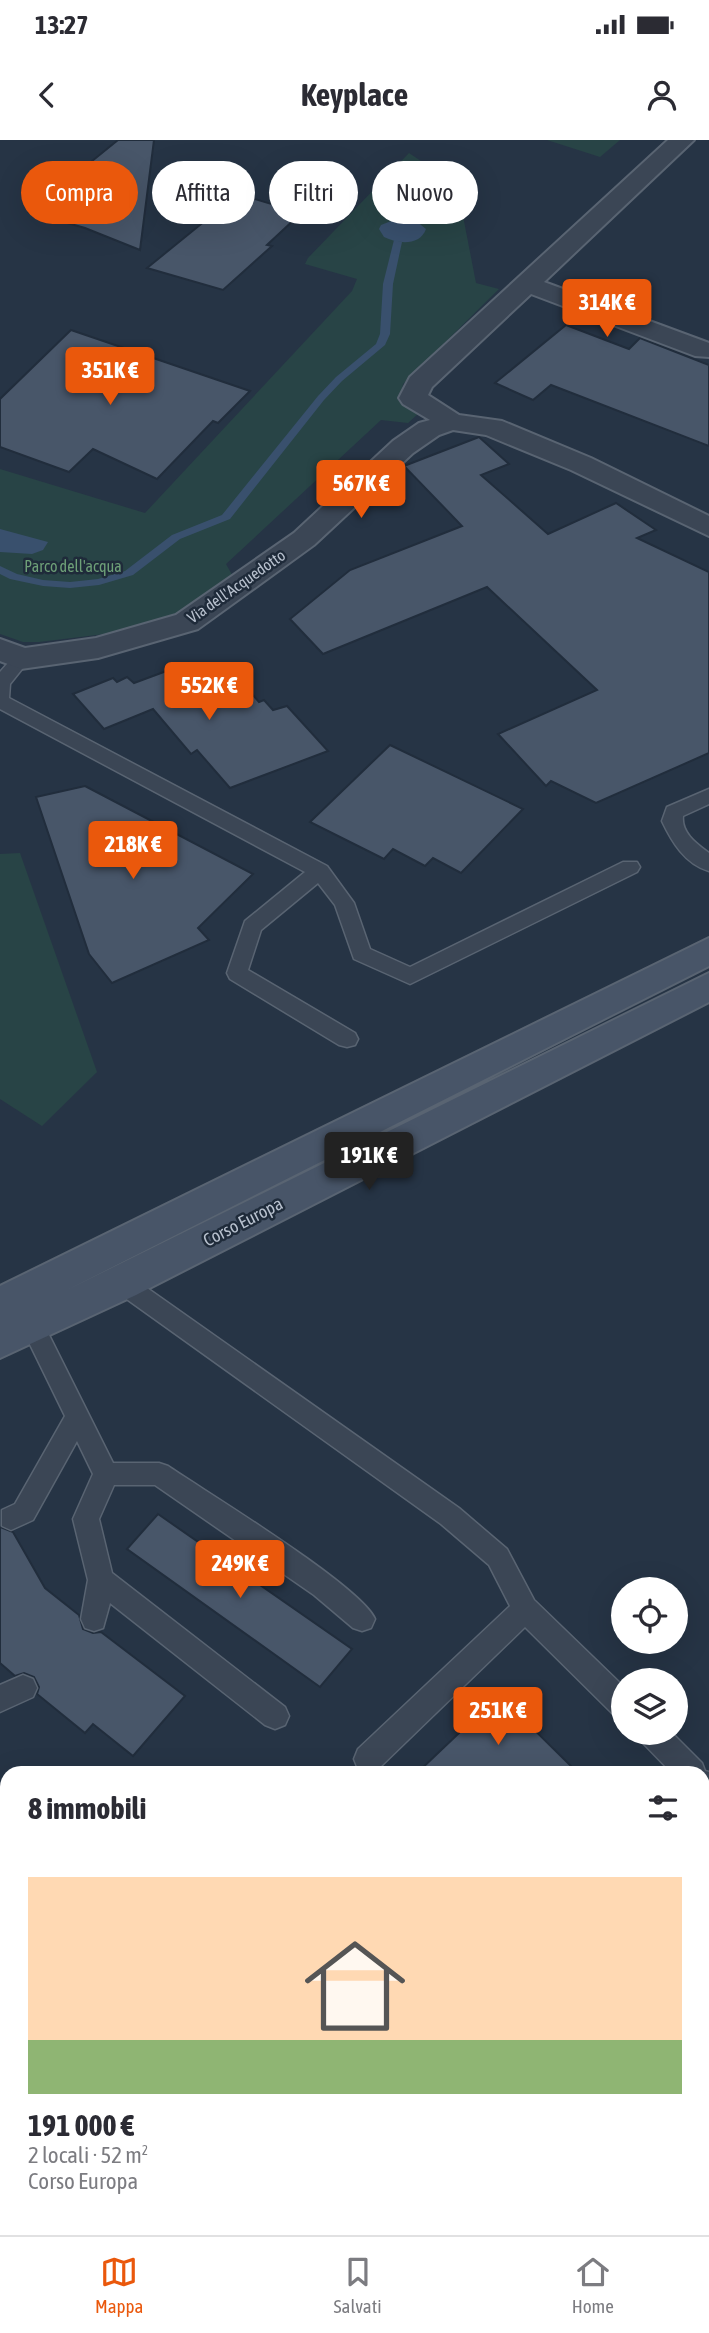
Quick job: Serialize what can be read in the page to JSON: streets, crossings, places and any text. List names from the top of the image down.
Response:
{
  "streets": {
    "main road": ["Corso Europa"],
    "street": ["Via dell'Acquedotto"]
  },
  "parks": ["Parco dell'acqua"],
  "page": {
    "status": "13:27",
    "header": "Keyplace",
    "chip": [
      "Compra",
      "Affitta",
      "Filtri",
      "Nuovo"
    ],
    "price": [
      "314K €",
      "351K €",
      "567K €",
      "552K €",
      "218K €",
      "191K €",
      "249K €",
      "251K €"
    ],
    "heading": "8 immobili",
    "list": [
      {
        "name": "191 000 €",
        "note": "2 locali · 52 m² · Corso Europa"
      }
    ],
    "tabs": ["Mappa", "Salvati", "Home"]
  }
}
